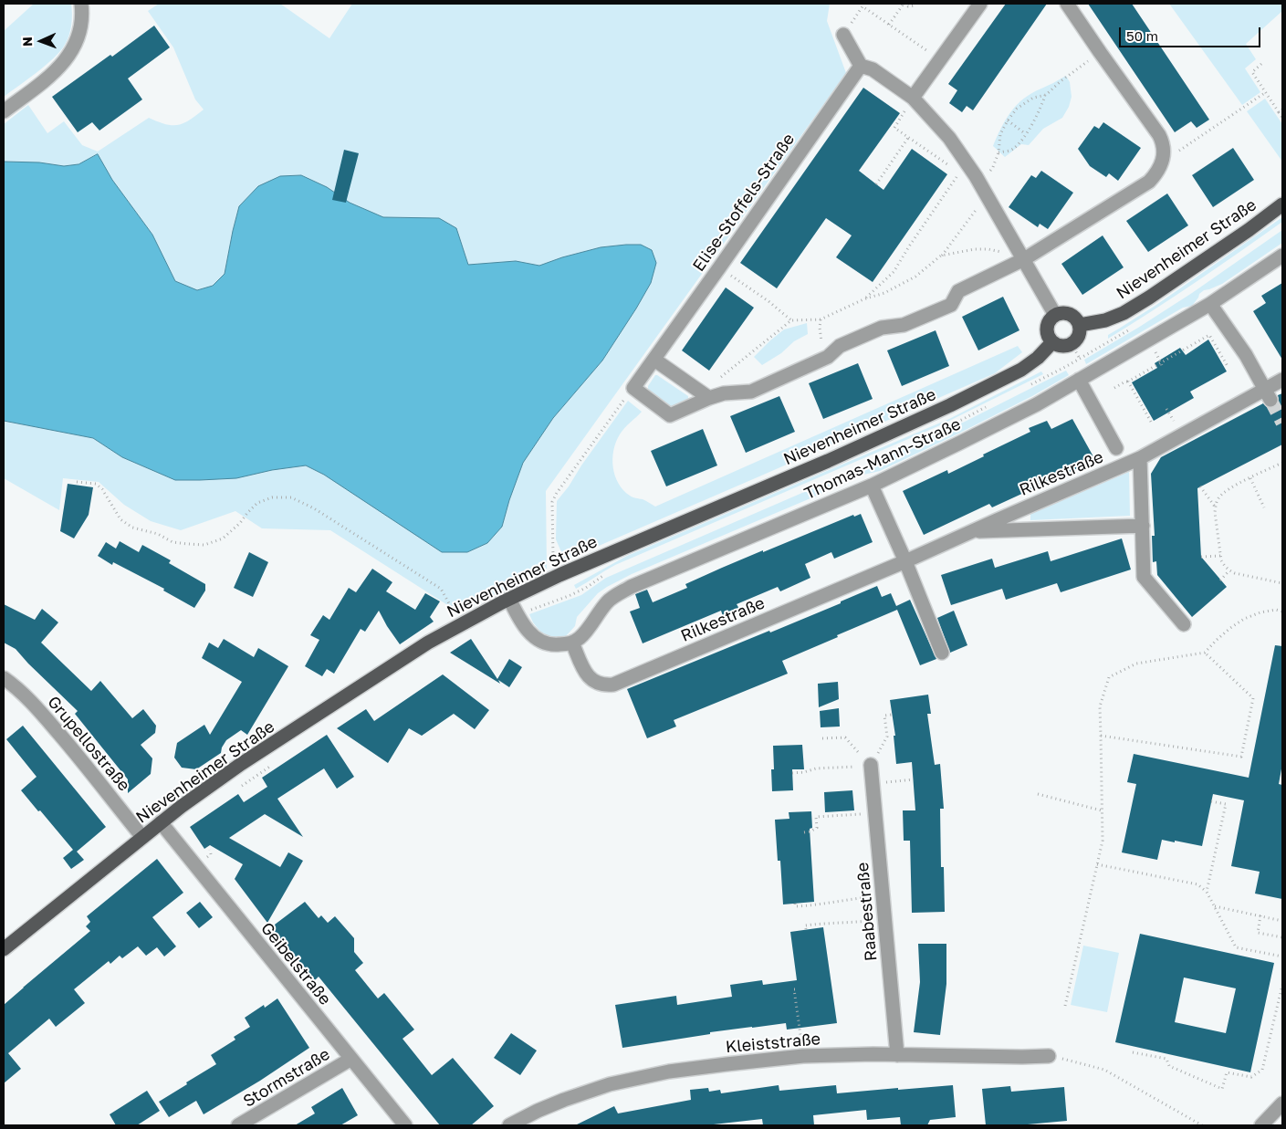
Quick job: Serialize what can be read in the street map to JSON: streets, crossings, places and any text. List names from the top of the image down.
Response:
{
  "streets": {
    "main road": ["Nievenheimer Straße"],
    "street": [
      "Elise-Stoffels-Straße",
      "Thomas-Mann-Straße",
      "Rilkestraße",
      "Grupellostraße",
      "Raabestraße",
      "Geibelstraße",
      "Kleiststraße",
      "Stormstraße"
    ]
  },
  "crossings": [
    ["Nievenheimer Straße", "Grupellostraße"],
    ["Nievenheimer Straße", "Geibelstraße"],
    ["Thomas-Mann-Straße", "Rilkestraße"],
    ["Raabestraße", "Kleiststraße"],
    ["Geibelstraße", "Stormstraße"]
  ],
  "scale_bar": "50 m",
  "north": "left"
}
